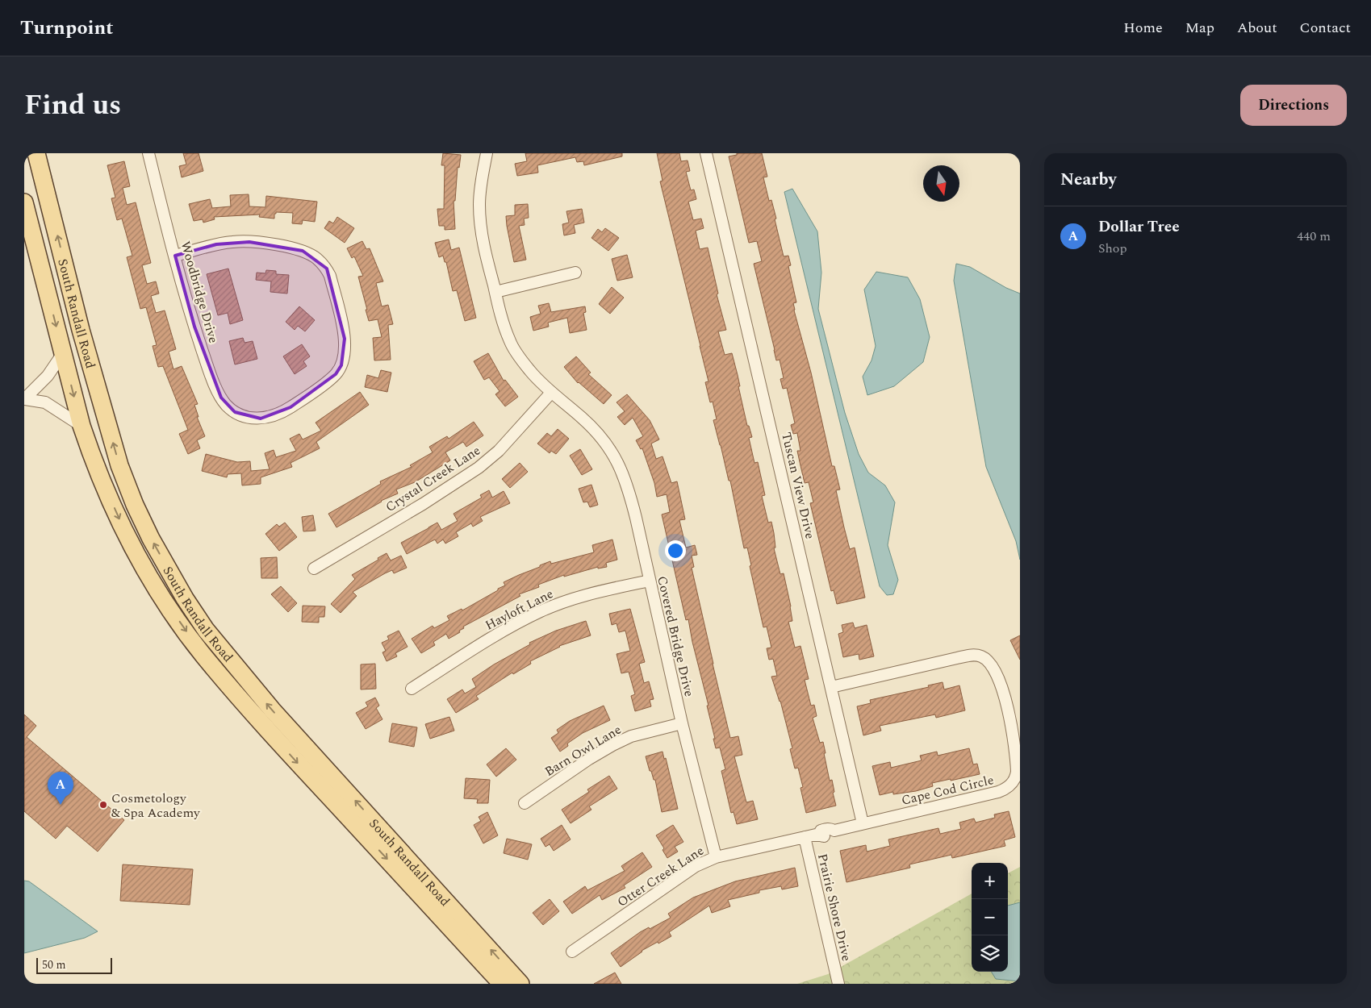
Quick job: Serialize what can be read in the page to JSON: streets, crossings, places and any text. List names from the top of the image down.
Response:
{
  "streets": {
    "main road": ["South Randall Road"],
    "street": [
      "Woodbridge Drive",
      "Crystal Creek Lane",
      "Tuscan View Drive",
      "Hayloft Lane",
      "Covered Bridge Drive",
      "Barn Owl Lane",
      "Cape Cod Circle",
      "Otter Creek Lane",
      "Prairie Shore Drive"
    ]
  },
  "crossings": [
    ["Crystal Creek Lane", "Covered Bridge Drive"],
    ["Tuscan View Drive", "Cape Cod Circle"],
    ["Tuscan View Drive", "Otter Creek Lane"],
    ["Hayloft Lane", "Covered Bridge Drive"],
    ["Covered Bridge Drive", "Barn Owl Lane"],
    ["Covered Bridge Drive", "Otter Creek Lane"],
    ["Cape Cod Circle", "Otter Creek Lane"],
    ["Otter Creek Lane", "Prairie Shore Drive"]
  ],
  "places": ["Cosmetology & Spa Academy"],
  "scale_bar": "50 m",
  "north": "bottom",
  "page": {
    "header": "Turnpoint",
    "nav": [
      "Home",
      "Map",
      "About",
      "Contact"
    ],
    "title": "Find us",
    "buttons": "Directions",
    "heading": "Nearby",
    "list": [
      {
        "mark": "A",
        "name": "Dollar Tree",
        "note": "Shop",
        "value": "440 m"
      }
    ],
    "pins": "A",
    "map_buttons": ["+", "−"],
    "scale": "50 m"
  }
}
